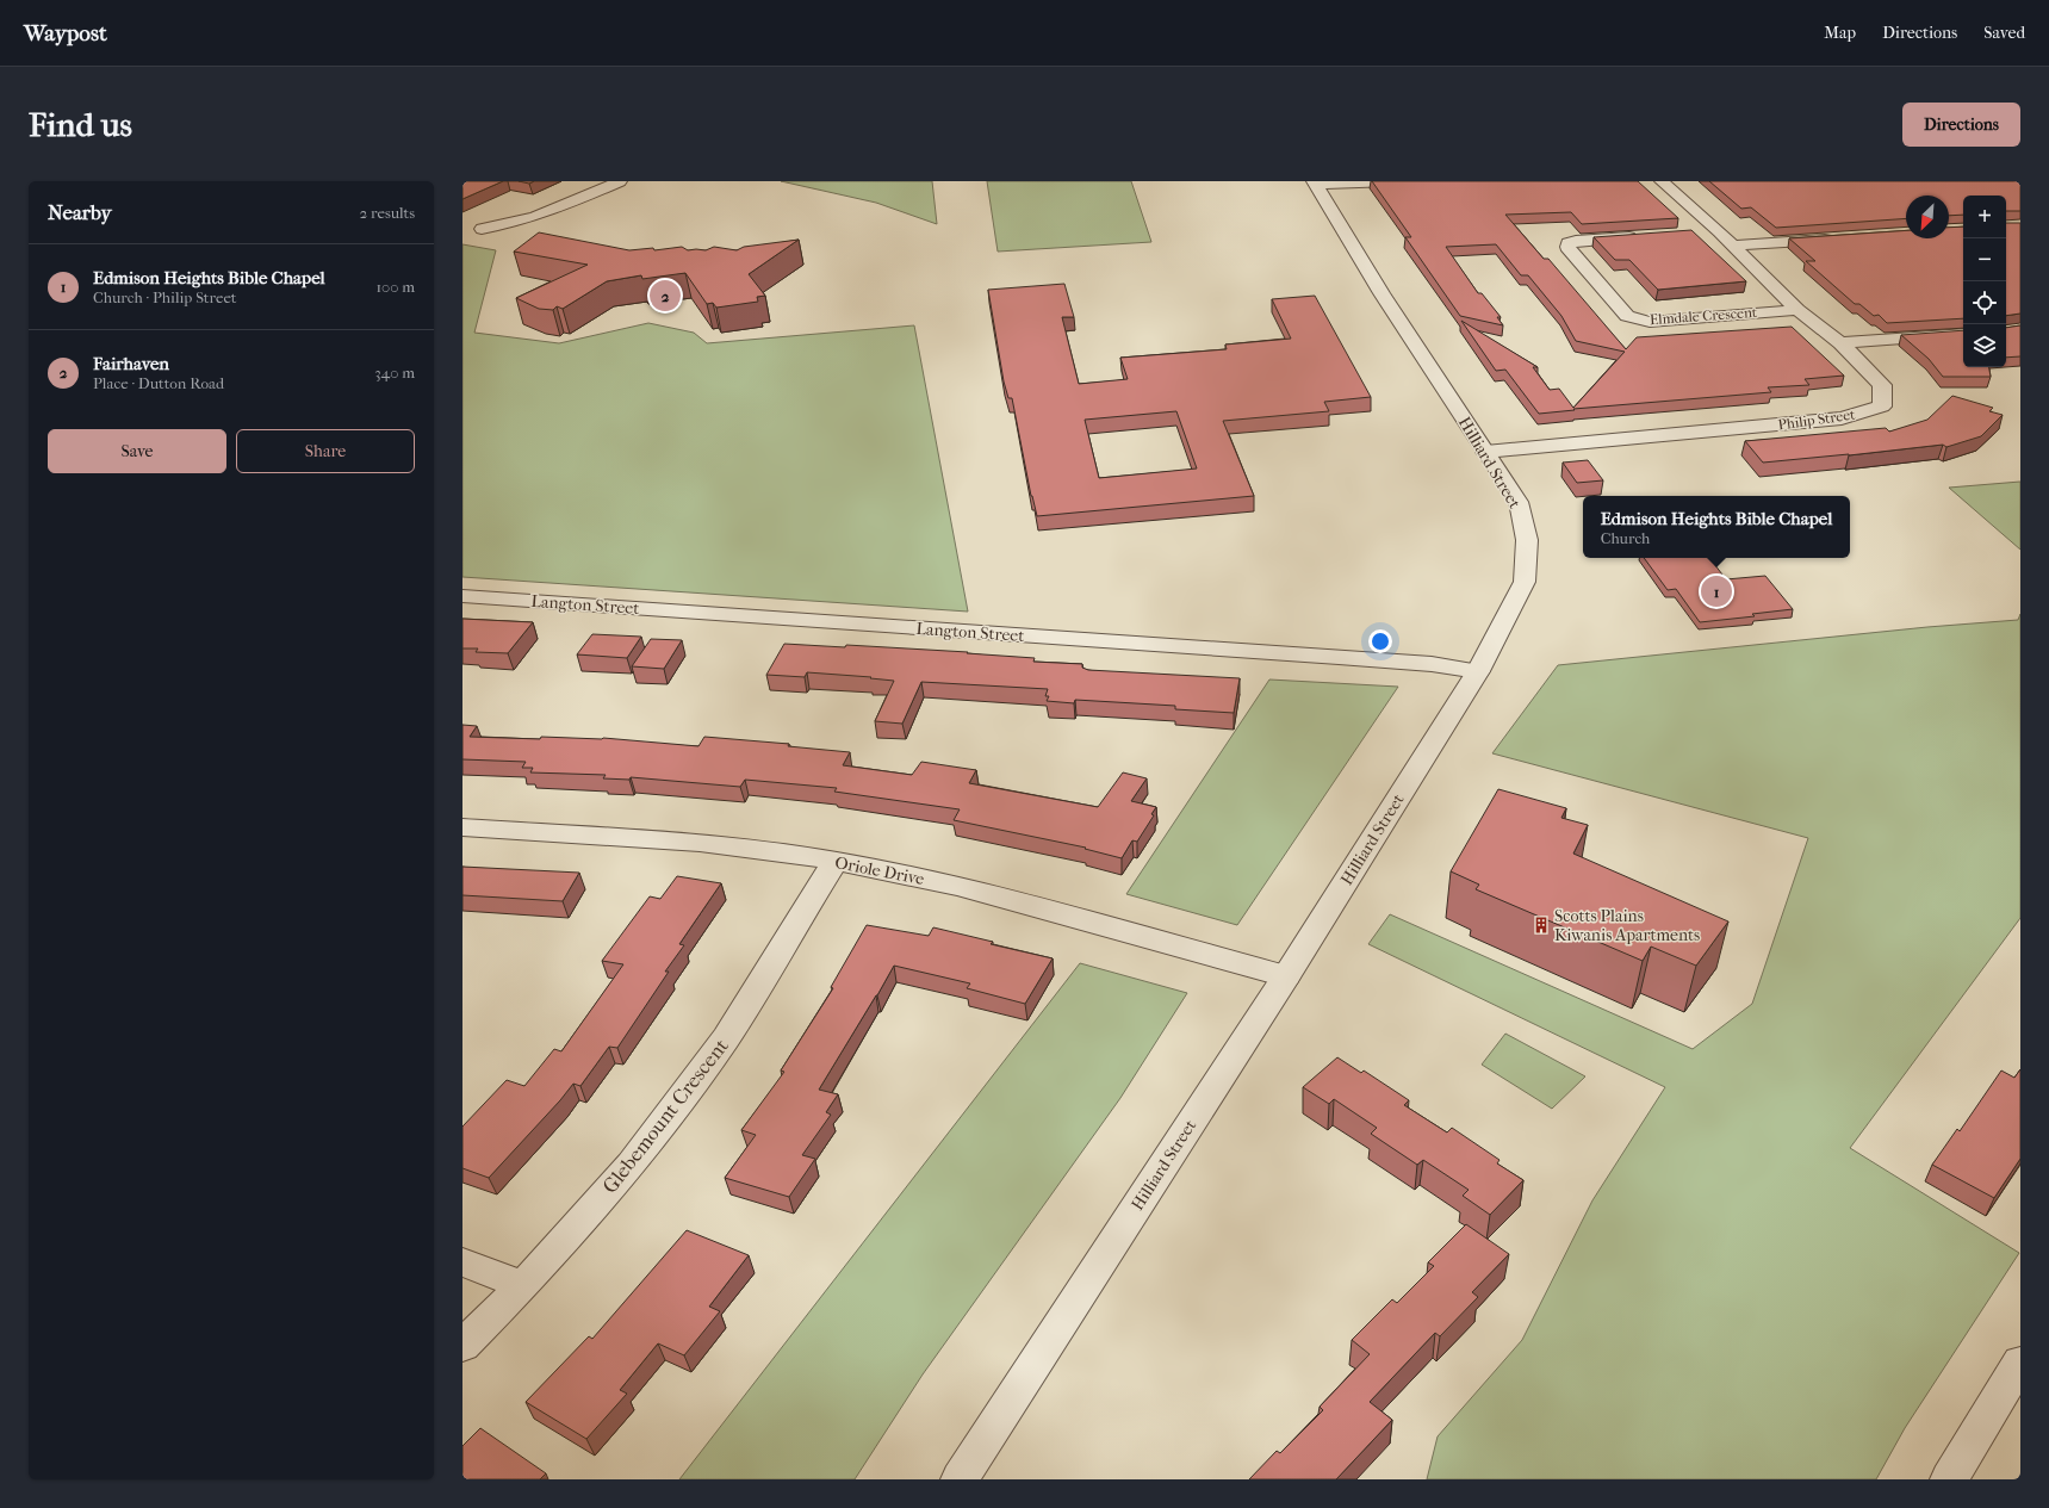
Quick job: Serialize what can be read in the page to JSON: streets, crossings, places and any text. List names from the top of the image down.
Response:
{
  "streets": {
    "street": [
      "Elmdale Crescent",
      "Philip Street",
      "Hilliard Street",
      "Langton Street",
      "Oriole Drive",
      "Glebemount Crescent"
    ]
  },
  "crossings": [
    ["Elmdale Crescent", "Philip Street"],
    ["Philip Street", "Hilliard Street"],
    ["Hilliard Street", "Langton Street"],
    ["Hilliard Street", "Oriole Drive"],
    ["Oriole Drive", "Glebemount Crescent"]
  ],
  "places": {
    "building": ["Scotts Plains Kiwanis Apartments"]
  },
  "north": "bottom left",
  "page": {
    "header": "Waypost",
    "nav": ["Map", "Directions", "Saved"],
    "buttons": [
      "Directions",
      ["Save", "Share"]
    ],
    "title": "Find us",
    "heading": ["Nearby", "2 results"],
    "map_buttons": ["+", "−"],
    "list": [
      {
        "mark": "1",
        "name": "Edmison Heights Bible Chapel",
        "note": "Church · Philip Street",
        "value": "100 m"
      },
      {
        "mark": "2",
        "name": "Fairhaven",
        "note": "Place · Dutton Road",
        "value": "340 m"
      }
    ],
    "pins": ["2", "1"],
    "popup": ["Edmison Heights Bible Chapel", "Church"]
  }
}
